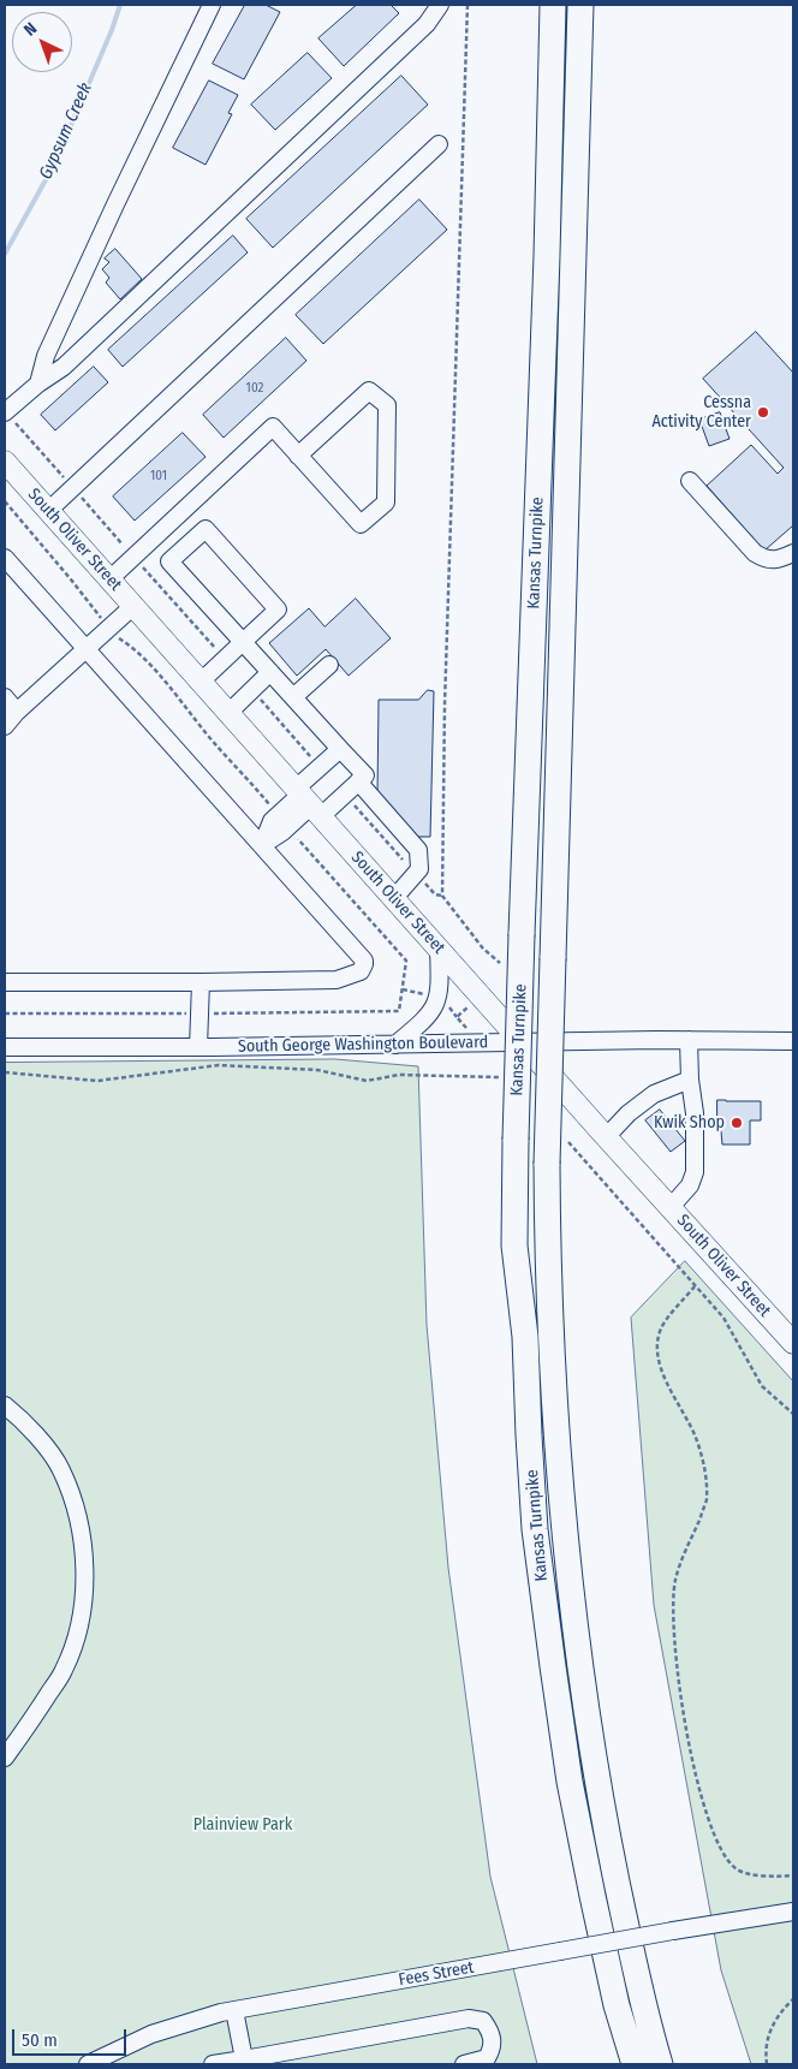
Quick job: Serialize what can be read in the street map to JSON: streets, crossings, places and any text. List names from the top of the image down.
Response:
{
  "streets": {
    "highway": ["Kansas Turnpike"],
    "main road": ["South Oliver Street"],
    "street": ["South George Washington Boulevard", "Fees Street"]
  },
  "crossings": [
    ["South Oliver Street", "South George Washington Boulevard"]
  ],
  "water": ["Gypsum Creek"],
  "parks": ["Plainview Park"],
  "places": ["Cessna Activity Center", "Kwik Shop"],
  "house_numbers": ["102", "101"],
  "scale_bar": "50 m",
  "north": "top left"
}
